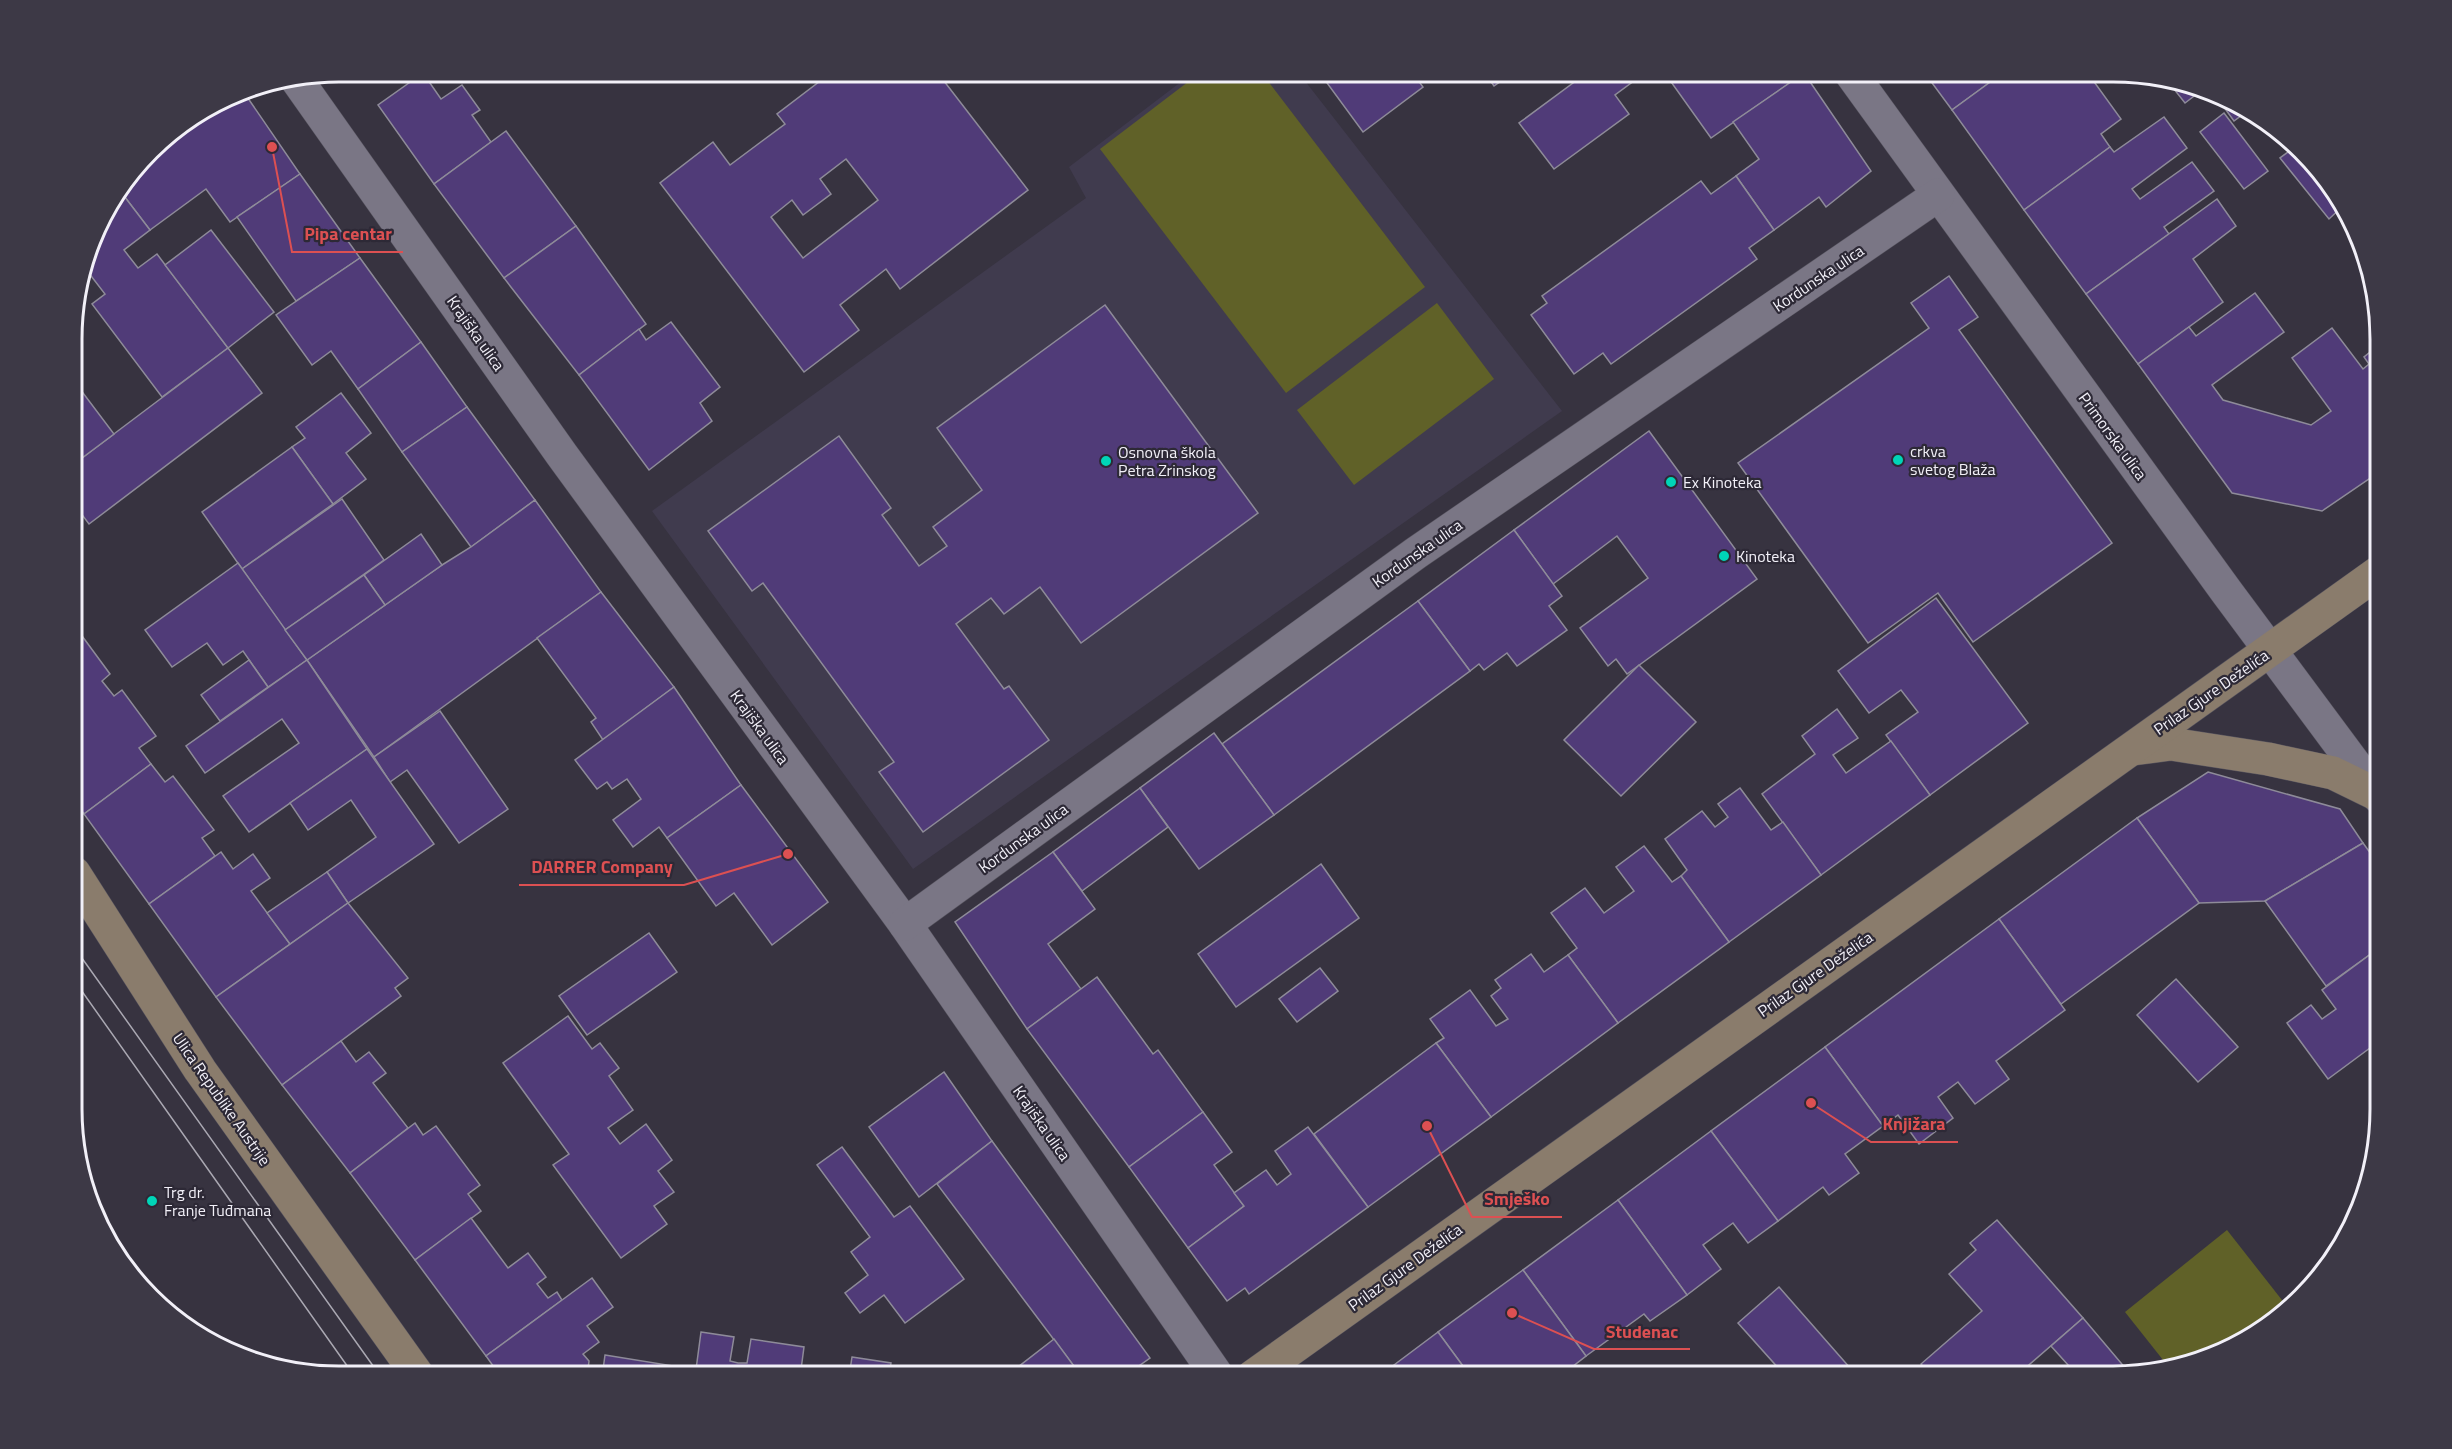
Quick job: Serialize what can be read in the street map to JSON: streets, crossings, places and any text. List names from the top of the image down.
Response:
{
  "streets": {
    "street": [
      "Kordunska ulica",
      "Krajiška ulica",
      "Primorska ulica",
      "Prilaz Gjure Deželića",
      "Ulica Republike Austrije"
    ]
  },
  "crossings": [
    ["Kordunska ulica", "Krajiška ulica"],
    ["Kordunska ulica", "Primorska ulica"],
    ["Primorska ulica", "Prilaz Gjure Deželića"]
  ],
  "places": [
    "Pipa centar",
    "crkva svetog Blaža",
    "Osnovna škola Petra Zrinskog",
    "Ex Kinoteka",
    "Kinoteka",
    "DARRER Company",
    "Knjižara",
    "Smješko",
    "Trg dr. Franje Tuđmana",
    "Studenac"
  ]
}
